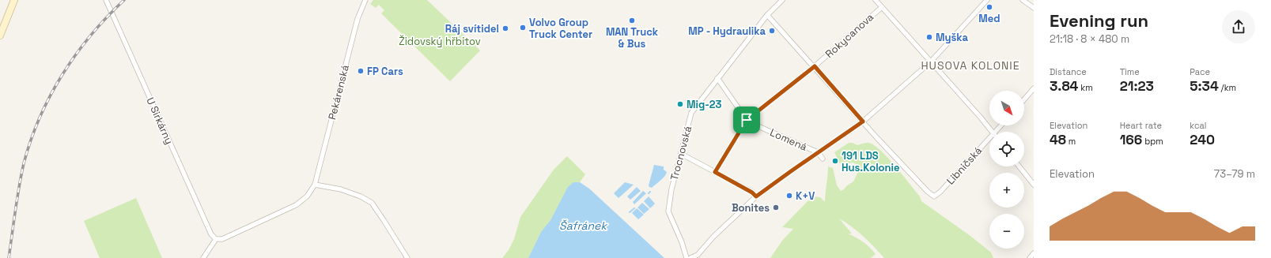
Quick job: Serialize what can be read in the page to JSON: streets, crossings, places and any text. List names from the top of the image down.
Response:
{
  "streets": {
    "street": [
      "Rokycanova",
      "Pekárenská",
      "U Sirkárny",
      "Lomená",
      "Trocnovská",
      "Libničská"
    ]
  },
  "crossings": [
    ["Rokycanova", "Lomená"]
  ],
  "districts": ["HUSOVA KOLONIE"],
  "water": ["Šafránek"],
  "parks": ["Židovský hřbitov"],
  "places": [
    "Med",
    "MAN Truck & Bus",
    "Volvo Group Truck Center",
    "Ráj svítidel",
    "MP - Hydraulika",
    "Myška",
    "FP Cars",
    "Mig-23",
    "191 LDS Hus.Kolonie",
    "K+V",
    "Bonites"
  ],
  "north": "bottom right",
  "page": {
    "heading": ["Evening run", "21:18 · 8 × 480 m"],
    "stats": [
      ["Distance", "3.84 km"],
      ["Time", "21:23"],
      ["Pace", "5:34 /km"],
      ["Elevation", "48 m"],
      ["Heart rate", "166 bpm"],
      ["kcal", "240"]
    ],
    "map_buttons": ["+", "−"],
    "chart": ["Elevation", "73–79 m"]
  }
}
